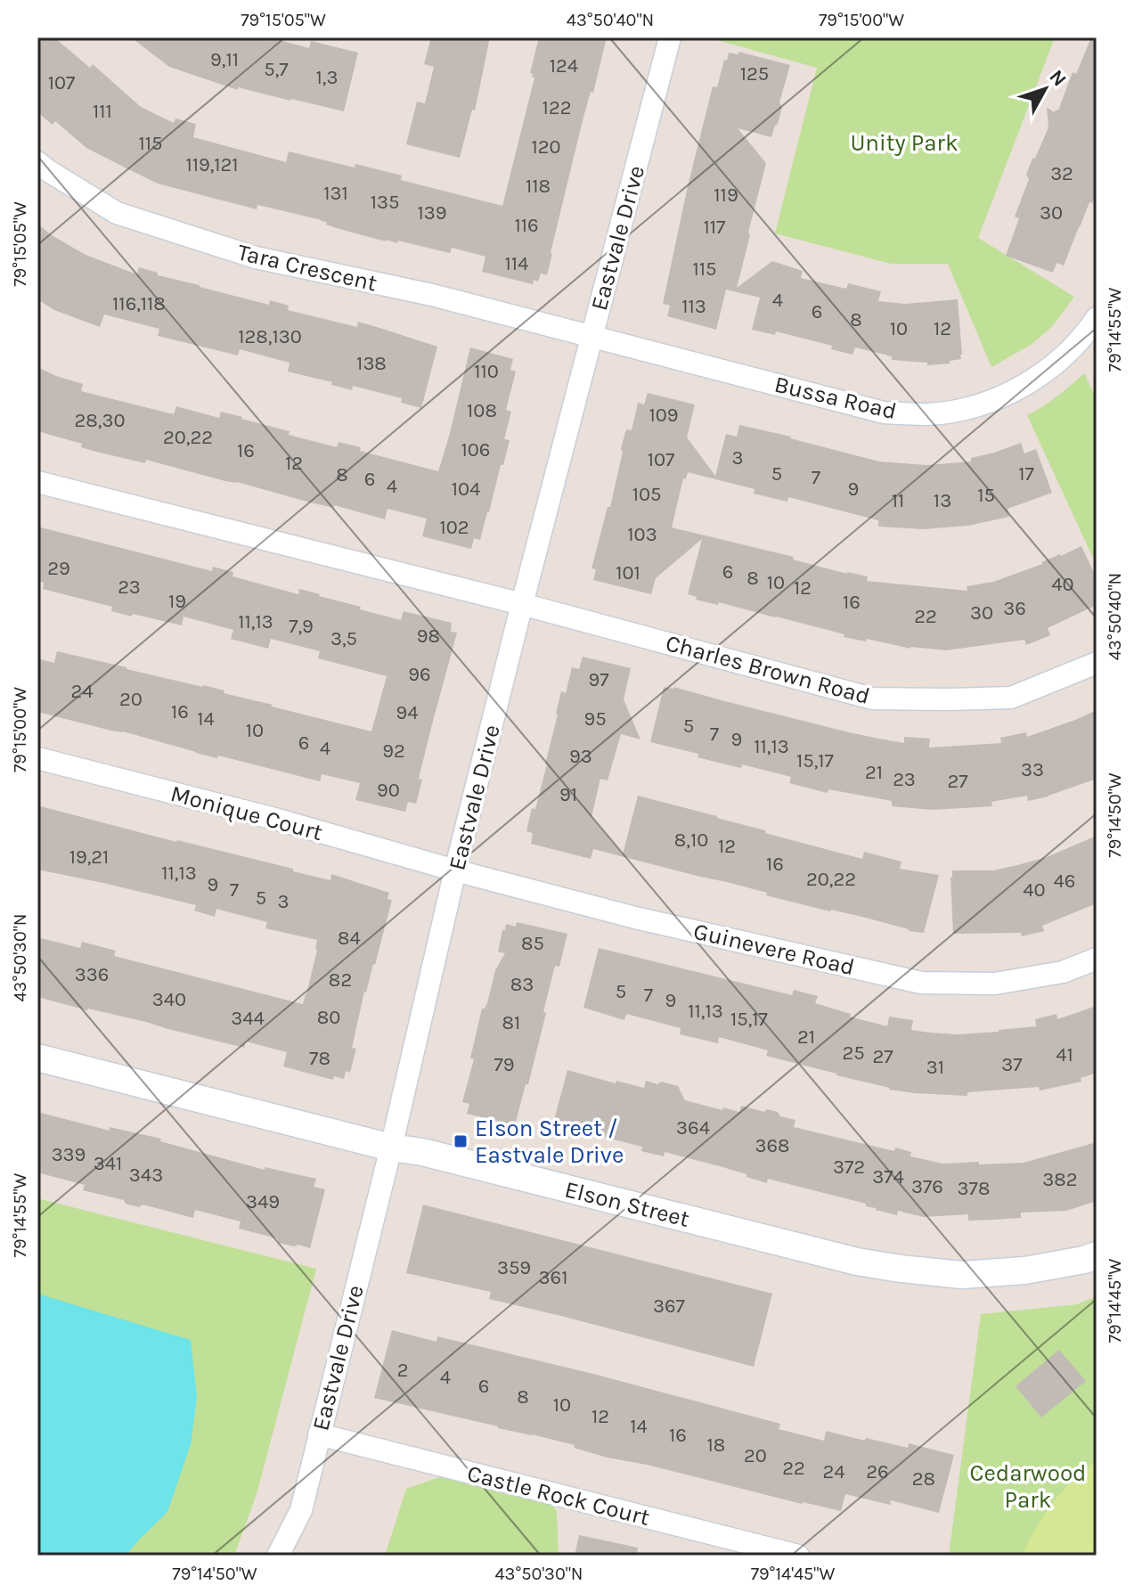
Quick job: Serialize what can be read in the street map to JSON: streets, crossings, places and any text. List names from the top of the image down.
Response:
{
  "streets": {
    "street": [
      "Eastvale Drive",
      "Tara Crescent",
      "Bussa Road",
      "Charles Brown Road",
      "Monique Court",
      "Guinevere Road",
      "Elson Street",
      "Castle Rock Court"
    ]
  },
  "crossings": [
    ["Eastvale Drive", "Tara Crescent"],
    ["Eastvale Drive", "Bussa Road"],
    ["Eastvale Drive", "Charles Brown Road"],
    ["Eastvale Drive", "Monique Court"],
    ["Eastvale Drive", "Guinevere Road"],
    ["Eastvale Drive", "Elson Street"],
    ["Eastvale Drive", "Castle Rock Court"],
    ["Tara Crescent", "Bussa Road"],
    ["Monique Court", "Guinevere Road"]
  ],
  "parks": ["Unity Park", "Cedarwood Park"],
  "places": {
    "transit": ["Elson Street / Eastvale Drive"]
  },
  "house_numbers": [
    "9,11",
    "124",
    "5,7",
    "125",
    "1,3",
    "107",
    "122",
    "111",
    "115",
    "120",
    "119,121",
    "32",
    "118",
    "131",
    "119",
    "135",
    "139",
    "30",
    "116",
    "117",
    "114",
    "115",
    "4",
    "116,118",
    "113",
    "6",
    "8",
    "10",
    "12",
    "128,130",
    "138",
    "110",
    "108",
    "109",
    "28,30",
    "20,22",
    "106",
    "16",
    "3",
    "107",
    "12",
    "5",
    "17",
    "8",
    "7",
    "6",
    "4",
    "104",
    "9",
    "105",
    "15",
    "11",
    "13",
    "102",
    "103",
    "29",
    "6",
    "101",
    "8",
    "10",
    "40",
    "23",
    "12",
    "19",
    "16",
    "36",
    "30",
    "22",
    "11,13",
    "7,9",
    "98",
    "3,5",
    "96",
    "97",
    "24",
    "20",
    "16",
    "94",
    "14",
    "95",
    "5",
    "10",
    "7",
    "9",
    "6",
    "11,13",
    "4",
    "92",
    "93",
    "15,17",
    "33",
    "21",
    "23",
    "27",
    "90",
    "91",
    "8,10",
    "12",
    "19,21",
    "16",
    "11,13",
    "20,22",
    "46",
    "9",
    "7",
    "40",
    "5",
    "3",
    "84",
    "85",
    "336",
    "82",
    "83",
    "5",
    "7",
    "340",
    "9",
    "11,13",
    "80",
    "344",
    "15,17",
    "81",
    "21",
    "25",
    "41",
    "27",
    "78",
    "79",
    "37",
    "31",
    "364",
    "368",
    "339",
    "341",
    "372",
    "343",
    "374",
    "382",
    "376",
    "378",
    "349",
    "359",
    "361",
    "367",
    "2",
    "4",
    "6",
    "8",
    "10",
    "12",
    "14",
    "16",
    "18",
    "20",
    "22",
    "24",
    "26",
    "28"
  ],
  "north": "top right",
  "coordinates": [
    "79°15'05\"W",
    "43°50'40\"N",
    "79°15'00\"W",
    "79°14'55\"W",
    "79°14'50\"W",
    "43°50'30\"N",
    "79°14'45\"W"
  ]
}
